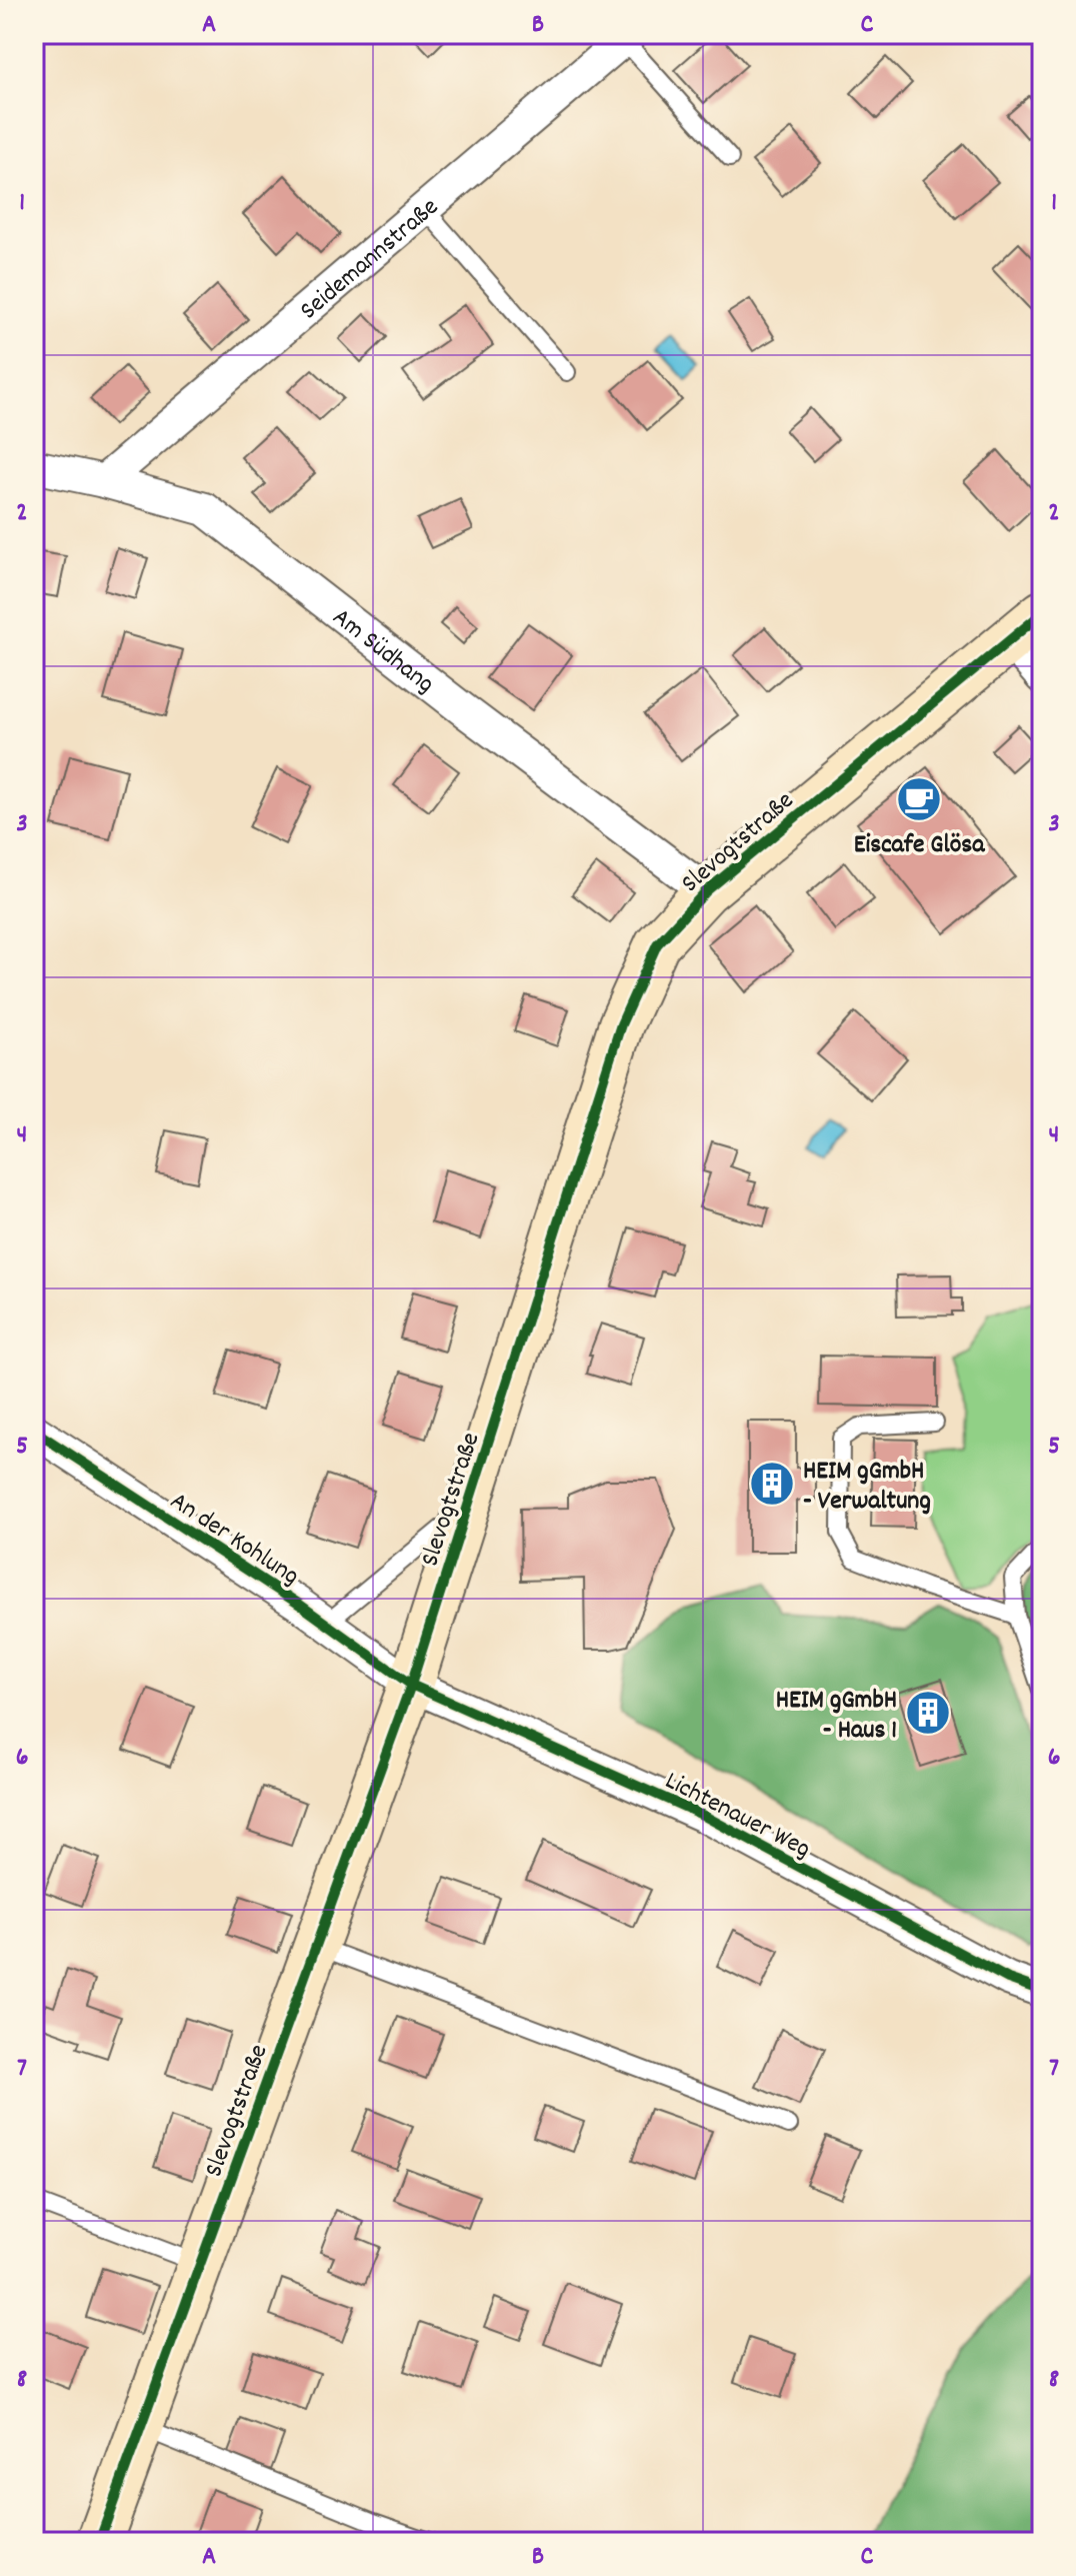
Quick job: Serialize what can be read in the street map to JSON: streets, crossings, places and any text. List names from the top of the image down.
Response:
{
  "streets": {
    "street": [
      "Seidemannstraße",
      "Am Südhang",
      "Slevogtstraße",
      "An der Kohlung",
      "Lichtenauer Weg"
    ]
  },
  "crossings": [
    ["Seidemannstraße", "Am Südhang"],
    ["Am Südhang", "Slevogtstraße"],
    ["Slevogtstraße", "An der Kohlung"],
    ["Slevogtstraße", "Lichtenauer Weg"],
    ["An der Kohlung", "Lichtenauer Weg"]
  ],
  "places": {
    "cafe": ["Eiscafe Glösa"],
    "building": ["HEIM gGmbH - Verwaltung", "HEIM gGmbH - Haus 1"]
  },
  "grid": {
    "columns": ["A", "B", "C"],
    "rows": [
      "1",
      "2",
      "3",
      "4",
      "5",
      "6",
      "7",
      "8"
    ]
  }
}
